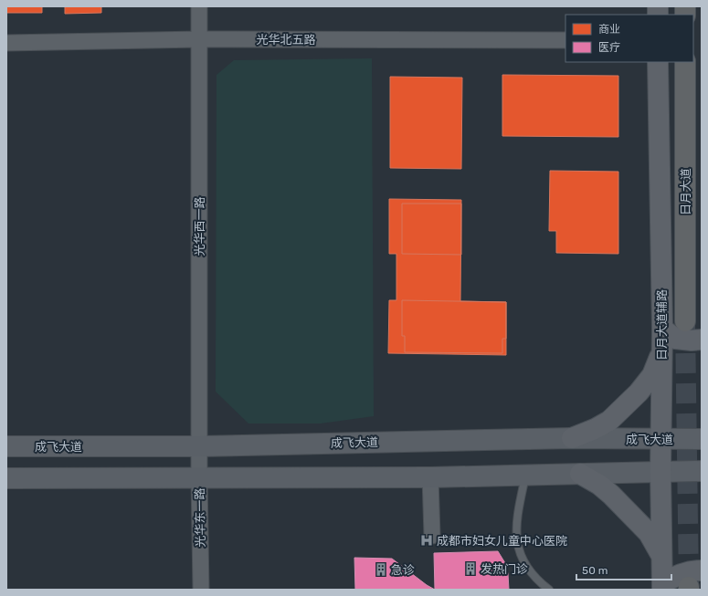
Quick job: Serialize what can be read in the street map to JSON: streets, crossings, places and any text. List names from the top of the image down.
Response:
{
  "streets": {
    "highway": ["日月大道"],
    "main road": ["日月大道辅路", "成飞大道"],
    "street": ["光华北五路", "光华西一路", "光华东一路"]
  },
  "crossings": [
    ["光华北五路", "光华西一路"],
    ["光华西一路", "成飞大道"],
    ["光华西一路", "光华东一路"],
    ["日月大道辅路", "成飞大道"],
    ["成飞大道", "光华东一路"]
  ],
  "places": {
    "hospital": ["成都市妇女儿童中心医院"],
    "building": ["发热门诊", "急诊"]
  },
  "legend": ["商业", "医疗"],
  "scale_bar": "50 m"
}
